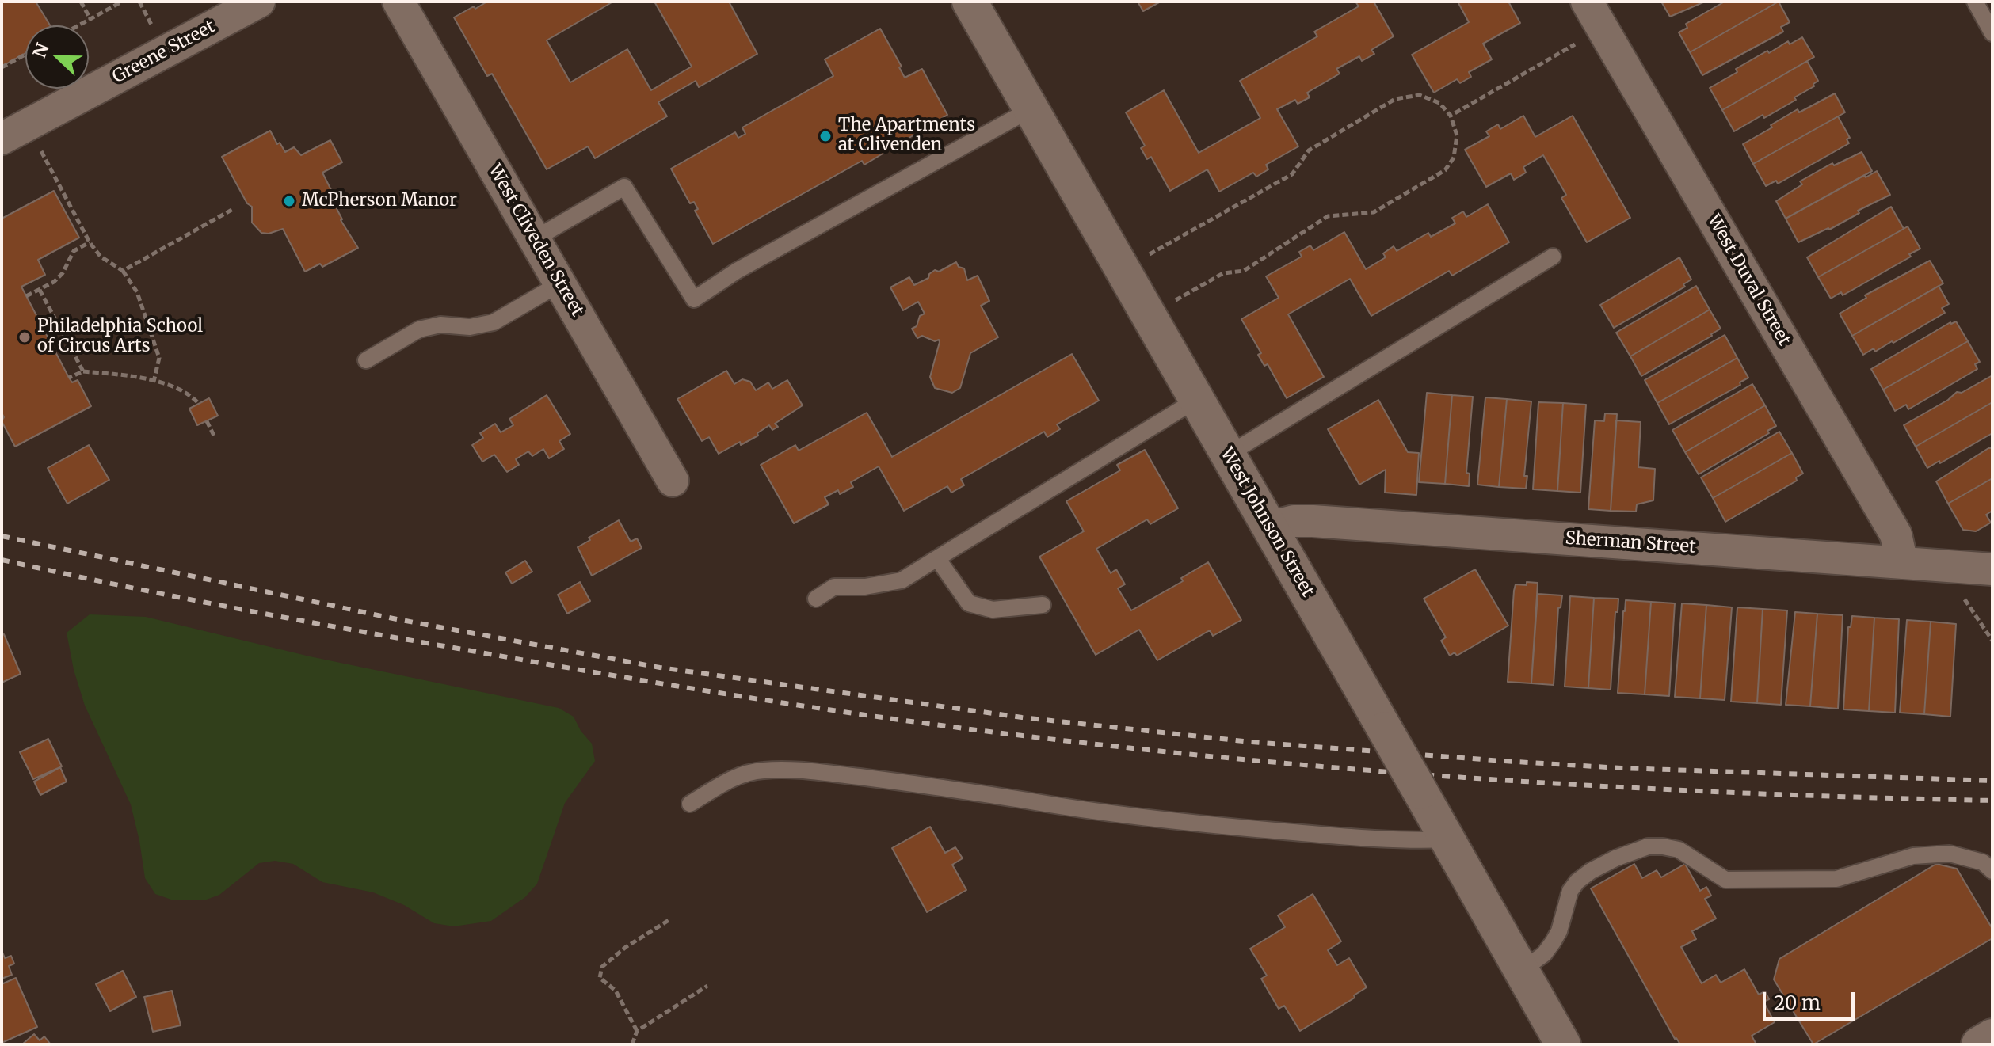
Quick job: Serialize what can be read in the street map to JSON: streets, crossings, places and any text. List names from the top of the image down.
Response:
{
  "streets": {
    "street": [
      "Greene Street",
      "West Cliveden Street",
      "West Duval Street",
      "West Johnson Street",
      "Sherman Street"
    ]
  },
  "crossings": [
    ["West Duval Street", "Sherman Street"],
    ["West Johnson Street", "Sherman Street"]
  ],
  "places": ["The Apartments at Clivenden", "McPherson Manor", "Philadelphia School of Circus Arts"],
  "scale_bar": "20 m",
  "north": "left"
}
